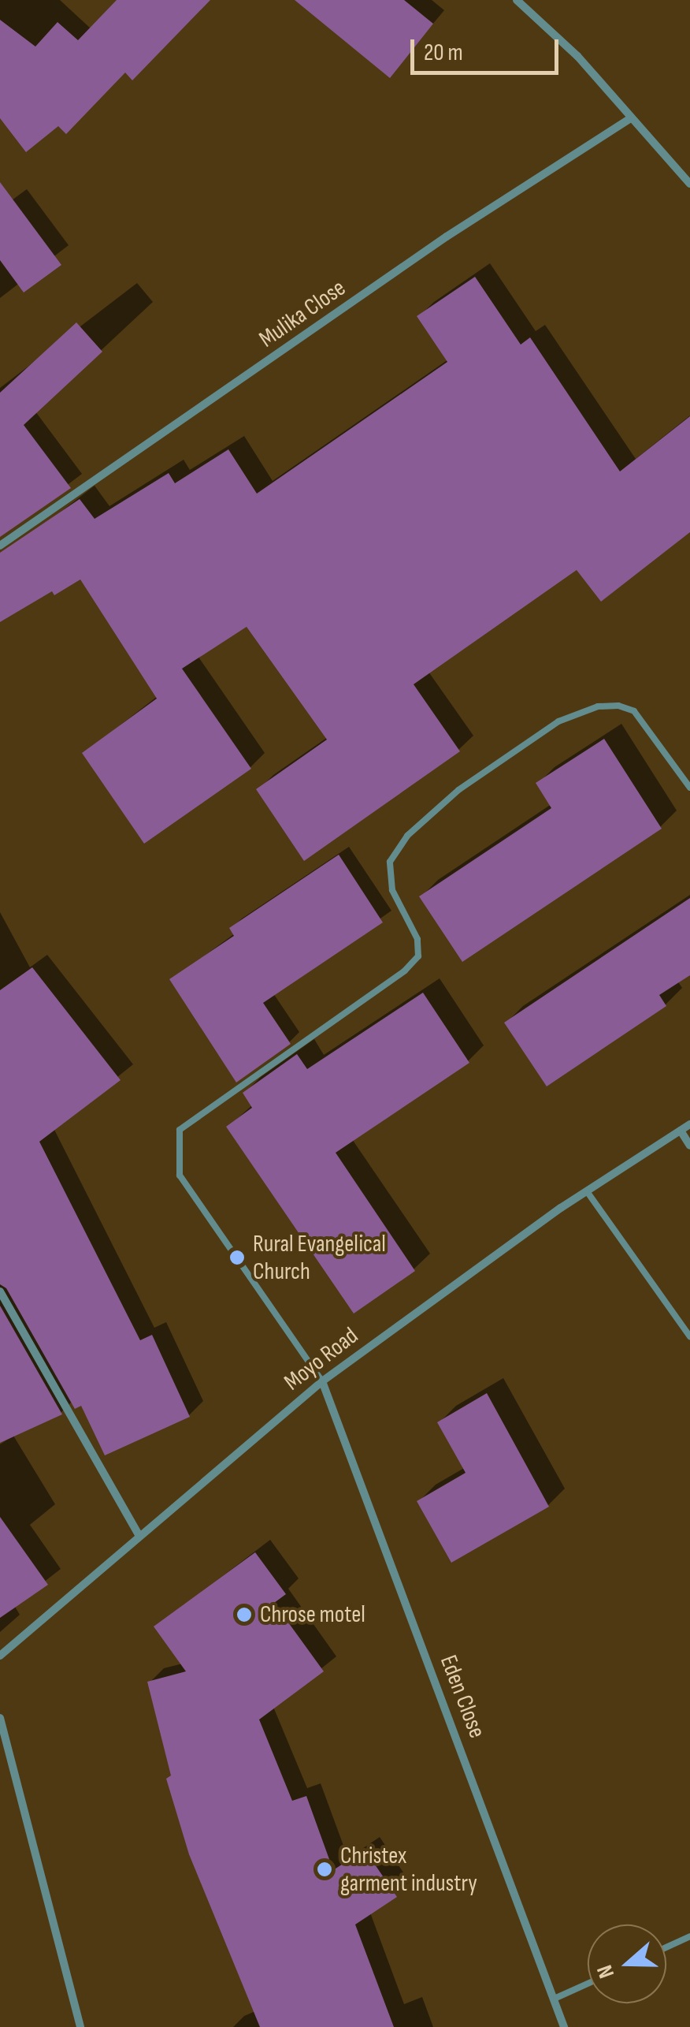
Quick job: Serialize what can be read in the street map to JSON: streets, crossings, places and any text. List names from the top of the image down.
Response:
{
  "streets": {
    "street": ["Mulika Close", "Moyo Road", "Eden Close"]
  },
  "crossings": [
    ["Moyo Road", "Eden Close"]
  ],
  "places": ["Rural Evangelical Church", "Chrose motel", "Christex garment industry"],
  "scale_bar": "20 m",
  "north": "left"
}
